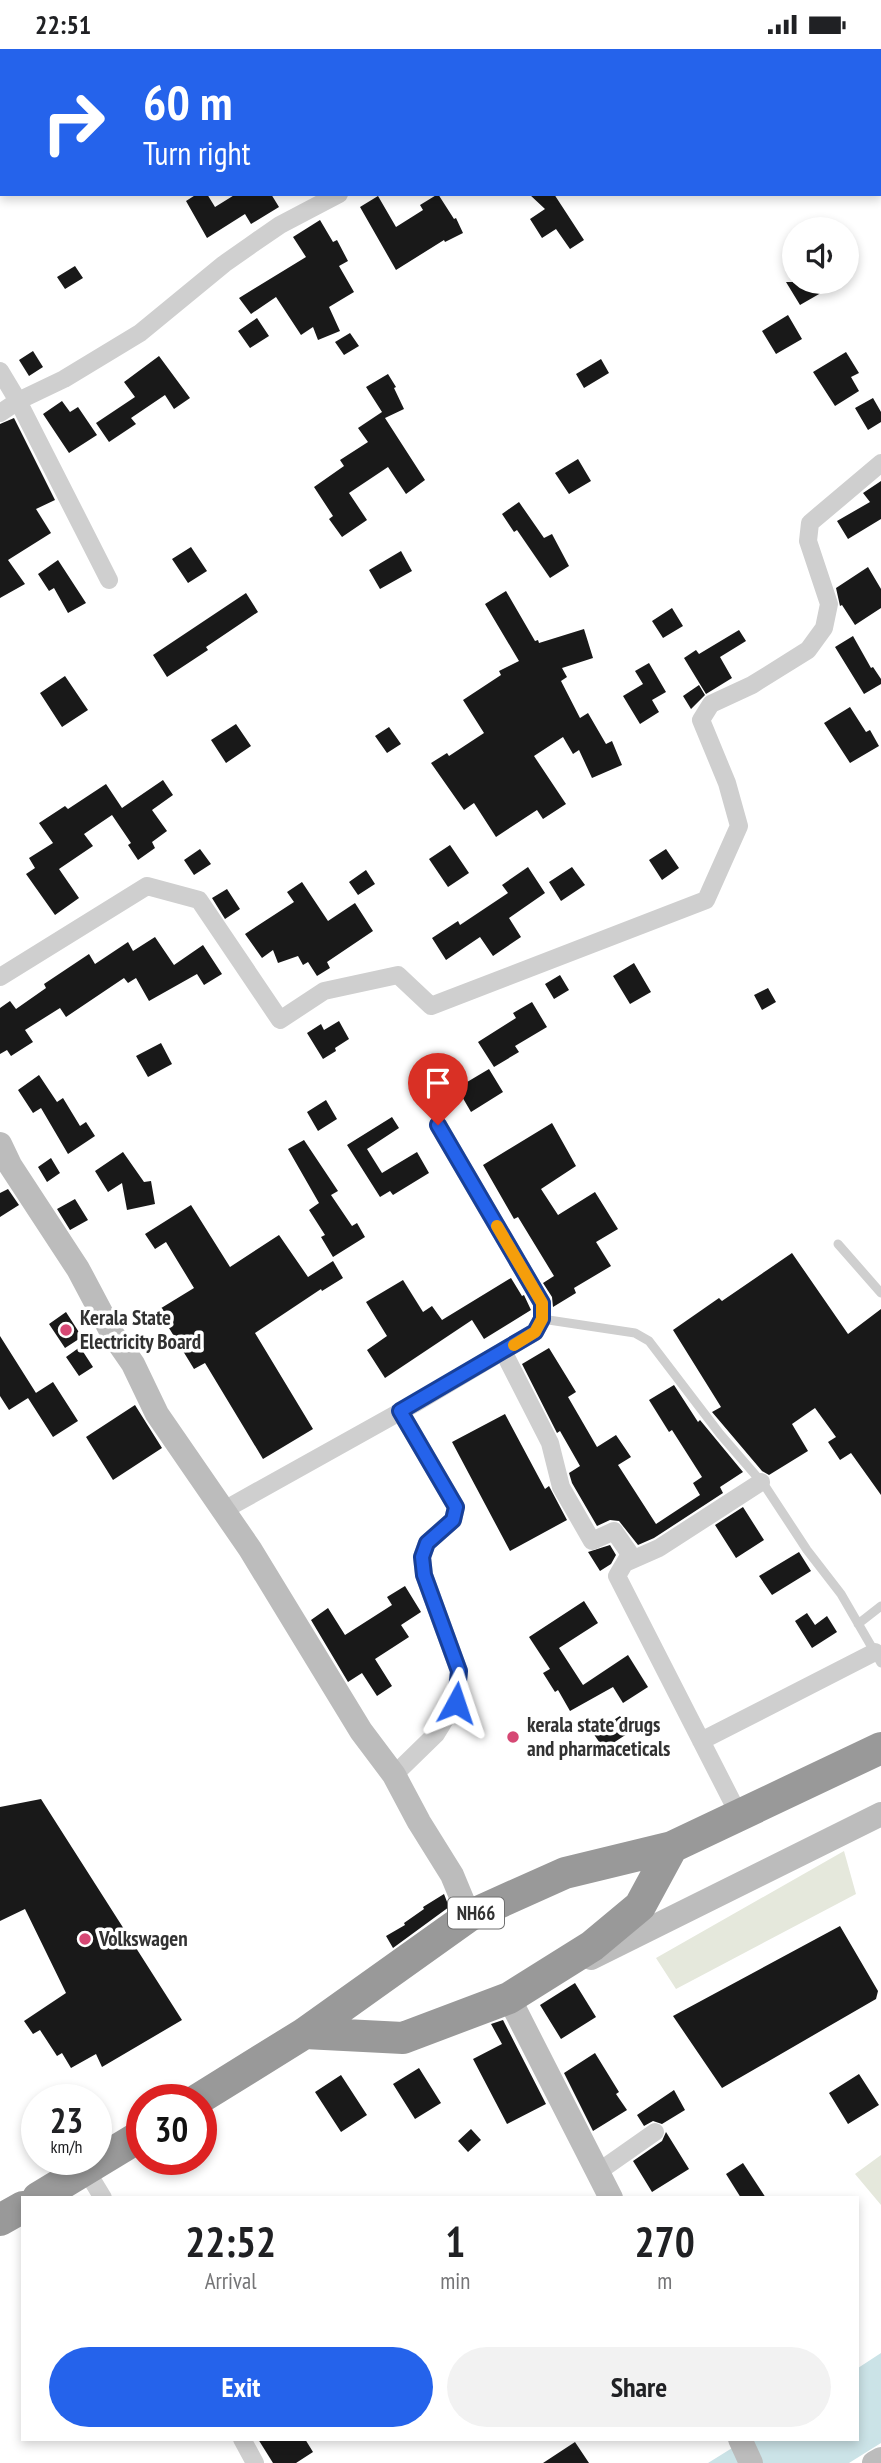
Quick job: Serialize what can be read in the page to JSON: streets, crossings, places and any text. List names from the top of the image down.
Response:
{
  "streets": {
    "highway": ["NH66"]
  },
  "places": ["Kerala State Electricity Board", "kerala state drugs and pharmaceticals", "Volkswagen"],
  "page": {
    "status": "22:51",
    "turn": ["60 m", "Turn right"],
    "speed": "23 km/h",
    "limit": "30",
    "eta": [
      "22:52",
      "Arrival",
      "1",
      "min",
      "270",
      "m"
    ],
    "buttons": ["Exit", "Share"]
  }
}
